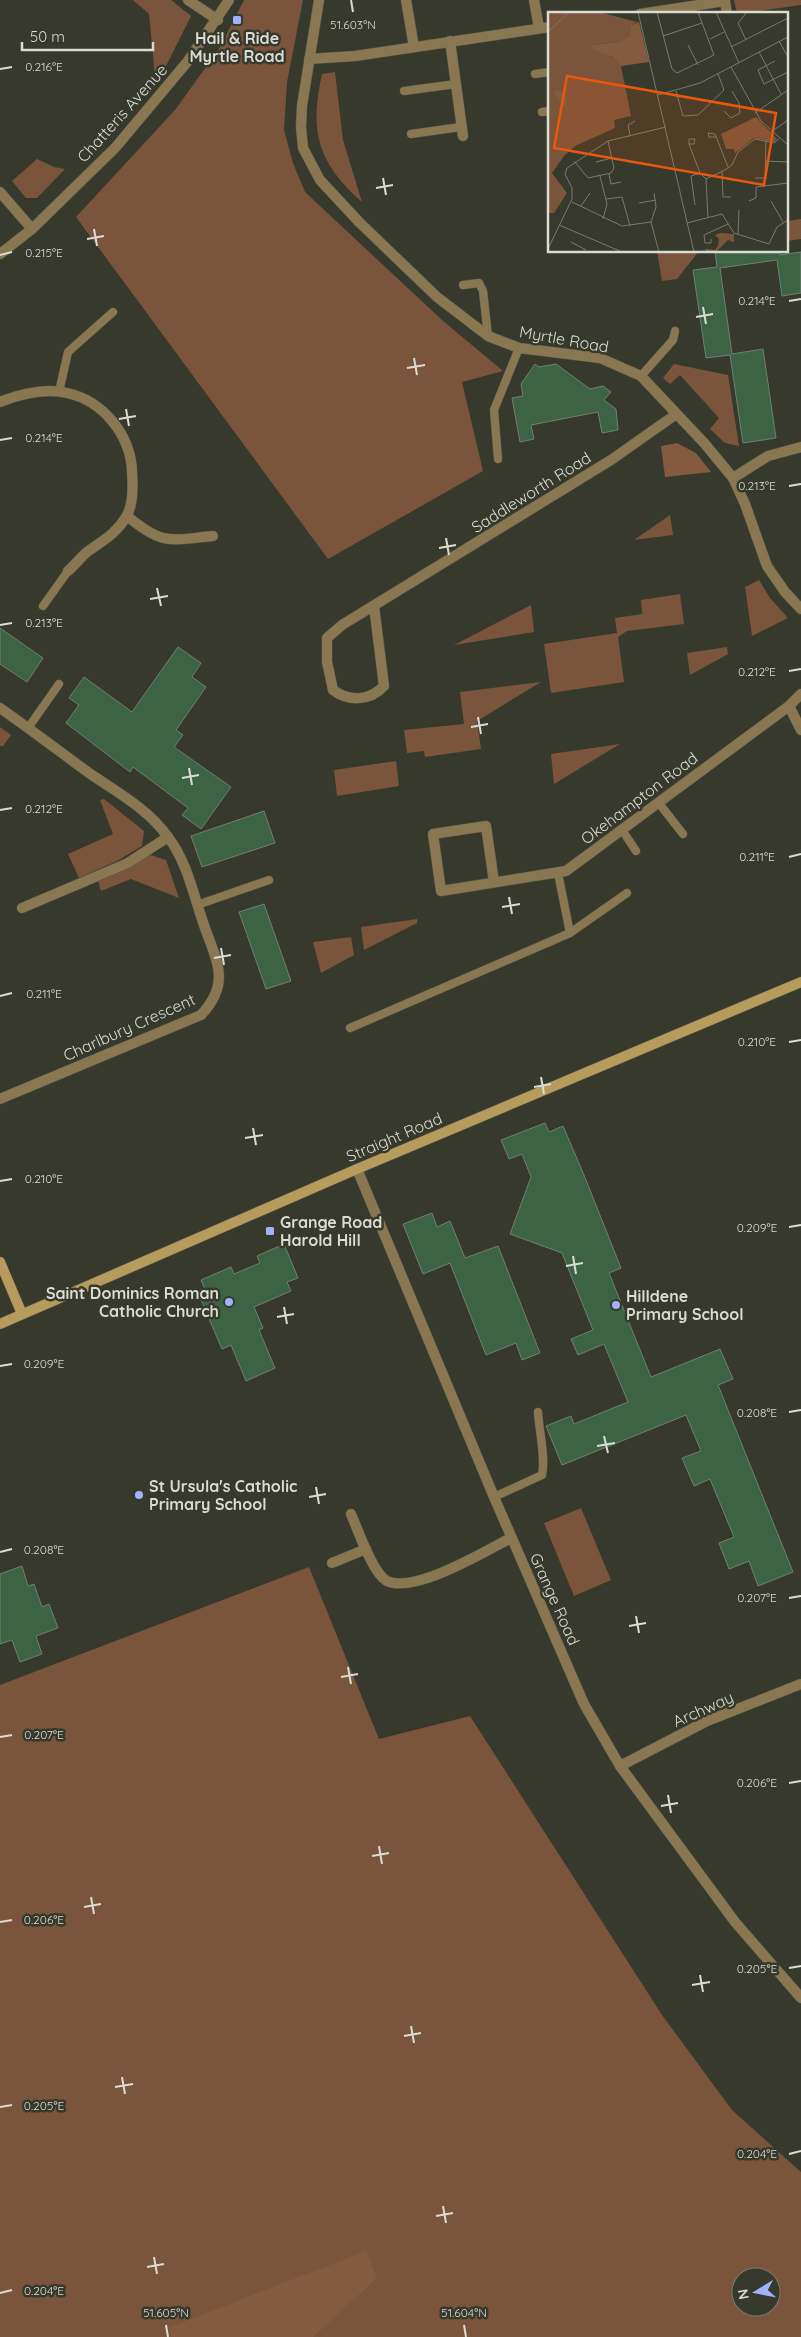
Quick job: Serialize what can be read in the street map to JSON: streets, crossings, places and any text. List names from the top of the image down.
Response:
{
  "streets": {
    "street": [
      "Chatteris Avenue",
      "Myrtle Road",
      "Saddleworth Road",
      "Okehampton Road",
      "Charlbury Crescent",
      "Straight Road",
      "Grange Road",
      "Archway"
    ]
  },
  "crossings": [
    ["Myrtle Road", "Saddleworth Road"],
    ["Straight Road", "Grange Road"],
    ["Grange Road", "Archway"]
  ],
  "places": {
    "transit": ["Hail & Ride Myrtle Road", "Grange Road Harold Hill"],
    "other": ["Saint Dominics Roman Catholic Church", "Hilldene Primary School", "St Ursula's Catholic Primary School"]
  },
  "scale_bar": "50 m",
  "north": "left",
  "coordinates": [
    "51.603°N",
    "0.216°E",
    "0.215°E",
    "0.214°E",
    "0.213°E",
    "0.212°E",
    "0.211°E",
    "0.210°E",
    "0.209°E",
    "0.208°E",
    "0.207°E",
    "0.206°E",
    "0.205°E",
    "0.204°E",
    "51.605°N",
    "51.604°N"
  ]
}
